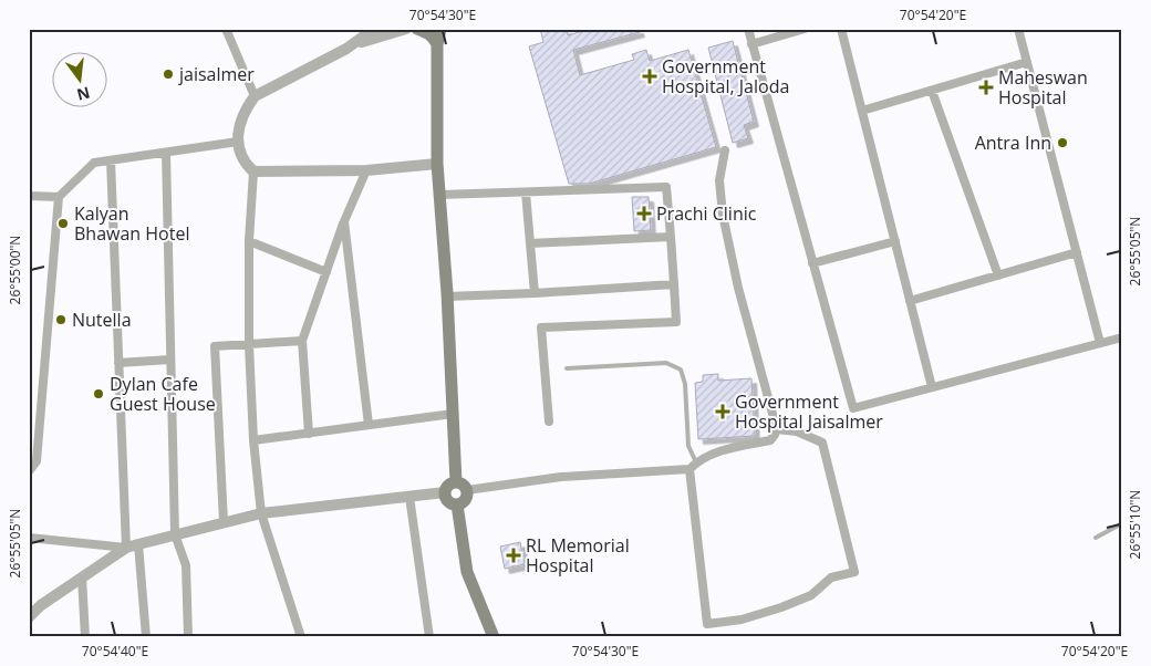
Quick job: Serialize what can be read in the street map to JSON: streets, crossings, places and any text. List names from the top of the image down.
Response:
{
  "places": {
    "other": [
      "jaisalmer",
      "Antra Inn",
      "Kalyan Bhawan Hotel",
      "Nutella",
      "Dylan Cafe Guest House"
    ],
    "health": [
      "Government Hospital, Jaloda",
      "Maheswan Hospital",
      "Prachi Clinic",
      "Government Hospital Jaisalmer",
      "RL Memorial Hospital"
    ]
  },
  "north": "bottom",
  "coordinates": [
    "70°54'30\"E",
    "70°54'20\"E",
    "26°55'05\"N",
    "26°55'00\"N",
    "26°55'10\"N",
    "70°54'40\"E"
  ]
}
